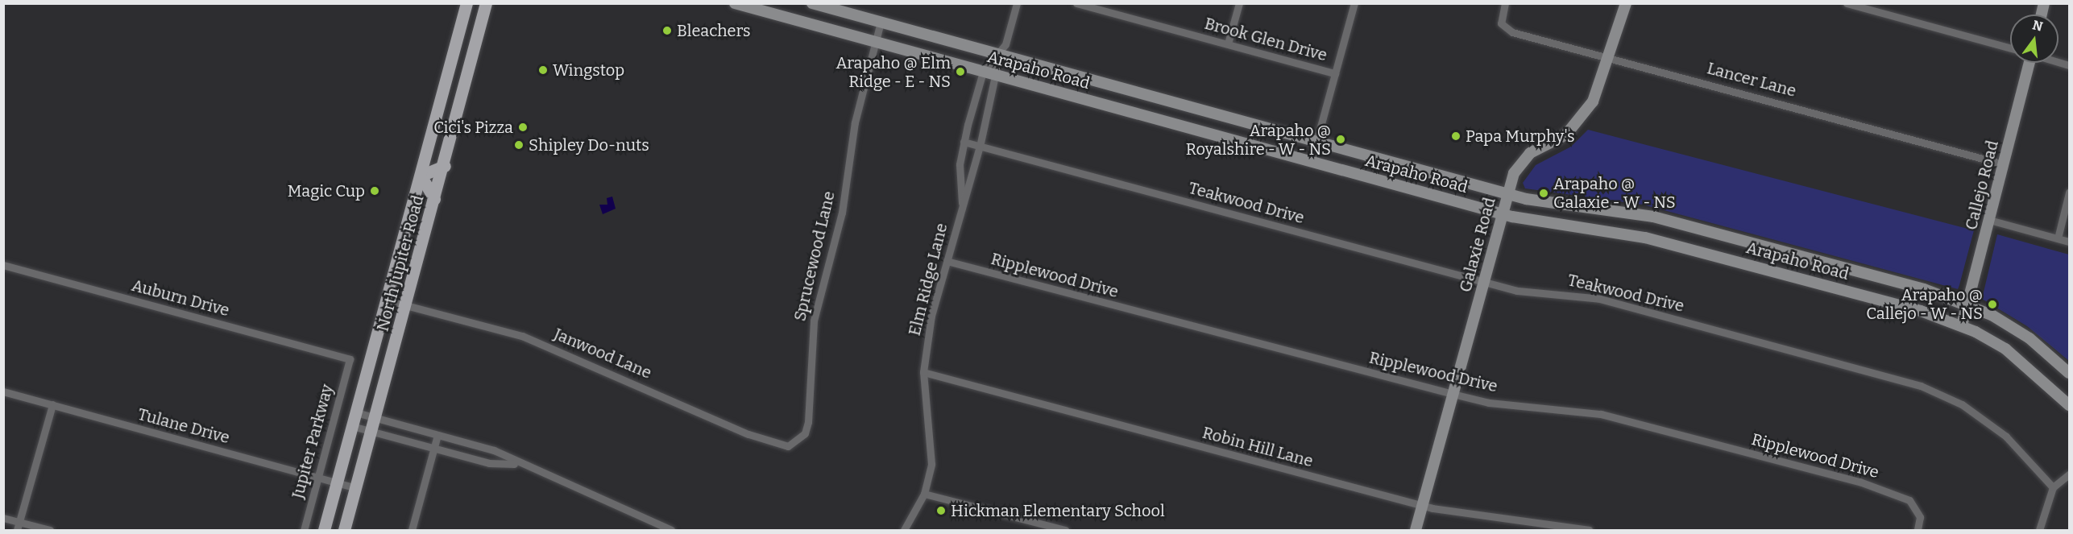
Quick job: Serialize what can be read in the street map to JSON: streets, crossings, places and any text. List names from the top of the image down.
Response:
{
  "streets": {
    "main road": [
      "Arapaho Road",
      "Callejo Road",
      "Galaxie Road",
      "North Jupiter Road"
    ],
    "street": [
      "Brook Glen Drive",
      "Lancer Lane",
      "Teakwood Drive",
      "Sprucewood Lane",
      "Ripplewood Drive",
      "Elm Ridge Lane",
      "Auburn Drive",
      "Janwood Lane",
      "Tulane Drive",
      "Jupiter Parkway",
      "Robin Hill Lane"
    ]
  },
  "crossings": [
    ["Arapaho Road", "Callejo Road"],
    ["Arapaho Road", "Galaxie Road"],
    ["Arapaho Road", "Sprucewood Lane"],
    ["Arapaho Road", "Elm Ridge Lane"],
    ["Lancer Lane", "Callejo Road"],
    ["Lancer Lane", "Galaxie Road"],
    ["Teakwood Drive", "Galaxie Road"],
    ["Teakwood Drive", "Elm Ridge Lane"],
    ["Galaxie Road", "Ripplewood Drive"],
    ["Galaxie Road", "Robin Hill Lane"],
    ["Sprucewood Lane", "Janwood Lane"],
    ["North Jupiter Road", "Janwood Lane"],
    ["North Jupiter Road", "Tulane Drive"],
    ["Ripplewood Drive", "Elm Ridge Lane"],
    ["Elm Ridge Lane", "Robin Hill Lane"],
    ["Auburn Drive", "Jupiter Parkway"],
    ["Tulane Drive", "Jupiter Parkway"]
  ],
  "places": [
    "Bleachers",
    "Wingstop",
    "Arapaho @ Elm Ridge - E - NS",
    "Cici's Pizza",
    "Papa Murphy's",
    "Arapaho @ Royalshire - W - NS",
    "Shipley Do-nuts",
    "Magic Cup",
    "Arapaho @ Galaxie - W - NS",
    "Arapaho @ Callejo - W - NS",
    "Hickman Elementary School"
  ],
  "north": "top"
}
